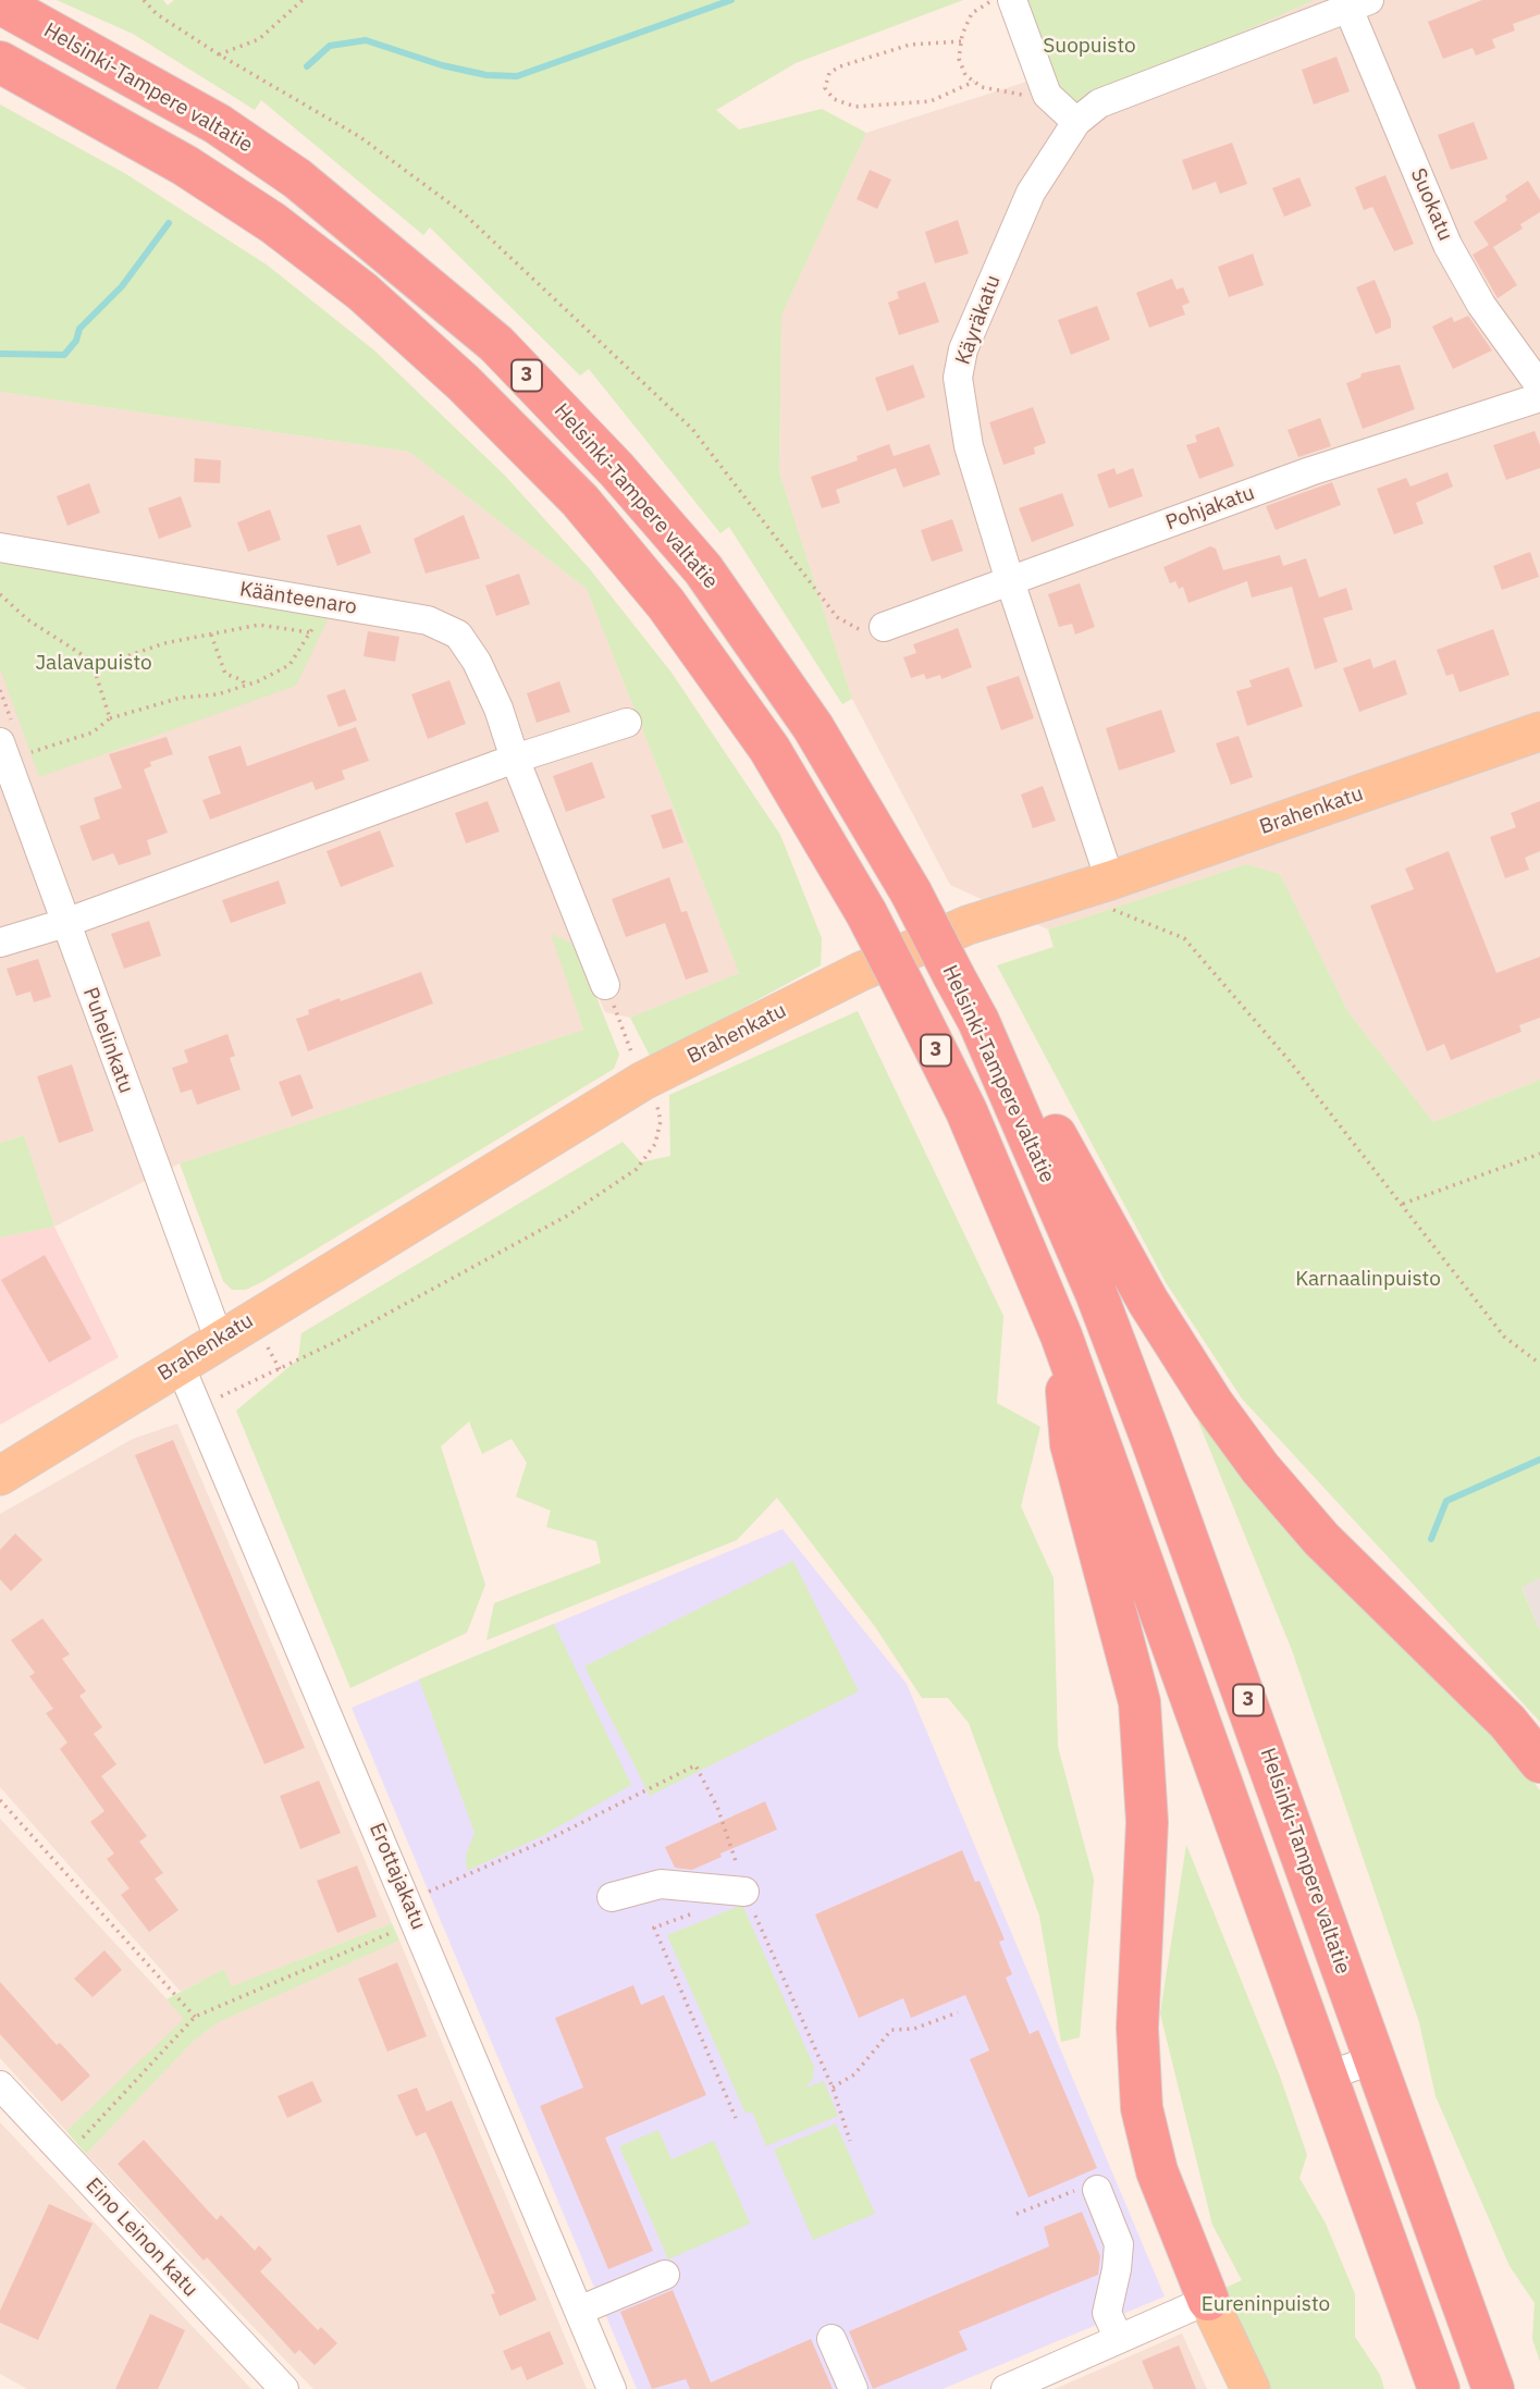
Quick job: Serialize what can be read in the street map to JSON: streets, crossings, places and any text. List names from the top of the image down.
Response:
{
  "streets": {
    "highway": ["Helsinki-Tampere valtatie", "3"],
    "main road": ["Brahenkatu"],
    "street": [
      "Suokatu",
      "Käyräkatu",
      "Pohjakatu",
      "Käänteenaro",
      "Puhelinkatu",
      "Erottajakatu",
      "Eino Leinon katu"
    ]
  },
  "crossings": [
    ["Suokatu", "Käyräkatu"],
    ["Käyräkatu", "Pohjakatu"],
    ["Käyräkatu", "Brahenkatu"],
    ["Brahenkatu", "Puhelinkatu"],
    ["Brahenkatu", "Erottajakatu"]
  ],
  "parks": [
    "Suopuisto",
    "Jalavapuisto",
    "Karnaalinpuisto",
    "Eureninpuisto"
  ]
}
